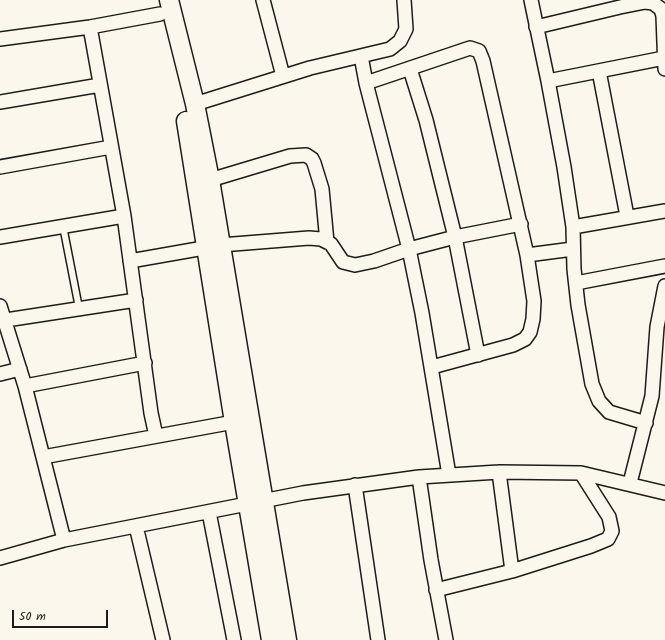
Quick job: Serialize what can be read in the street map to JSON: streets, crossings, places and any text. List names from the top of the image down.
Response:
{
  "scale_bar": "50 m"
}
